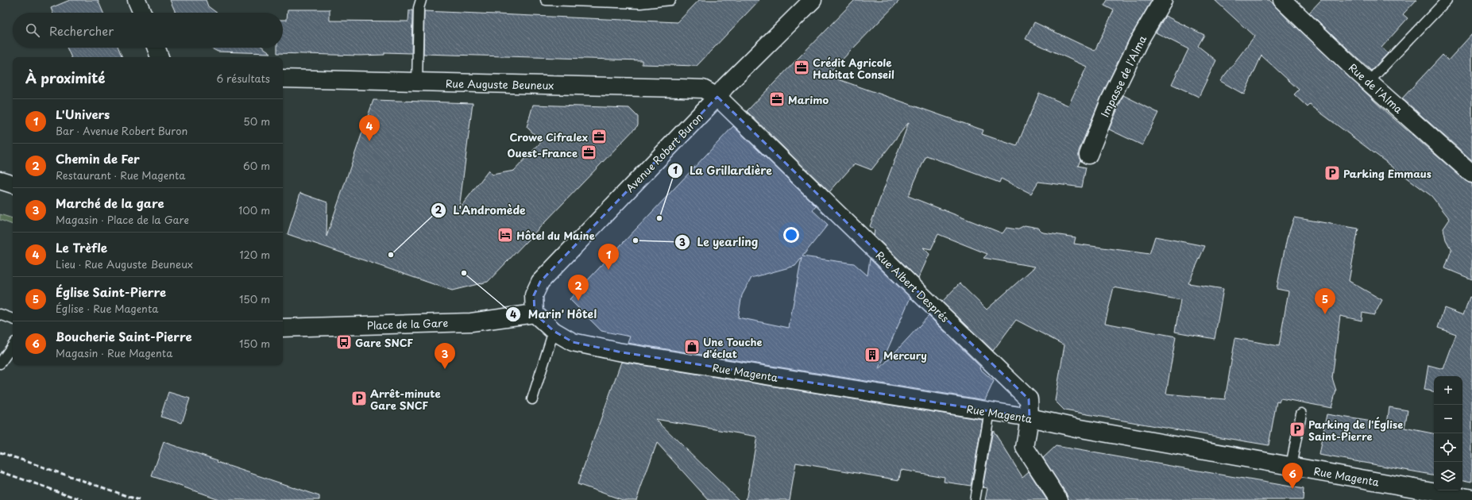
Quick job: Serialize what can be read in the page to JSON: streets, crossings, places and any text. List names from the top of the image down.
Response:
{
  "streets": {
    "street": [
      "Impasse de l'Alma",
      "Rue Auguste Beuneux",
      "Rue de l'Alma",
      "Avenue Robert Buron",
      "Rue Albert Després",
      "Place de la Gare",
      "Rue Magenta"
    ]
  },
  "crossings": [
    ["Rue Auguste Beuneux", "Avenue Robert Buron"],
    ["Rue Auguste Beuneux", "Rue Albert Després"],
    ["Avenue Robert Buron", "Rue Albert Després"],
    ["Avenue Robert Buron", "Place de la Gare"],
    ["Avenue Robert Buron", "Rue Magenta"],
    ["Rue Albert Després", "Rue Magenta"],
    ["Place de la Gare", "Rue Magenta"]
  ],
  "places": {
    "office": [
      "Crédit Agricole Habitat Conseil",
      "Marimo",
      "Crowe Cifralex",
      "Ouest-France"
    ],
    "parking": ["Parking Emmaus", "Arrêt-minute Gare SNCF", "Parking de l'Église Saint-Pierre"],
    "other": [
      "La Grillardière",
      "Le yearling",
      "L'Andromède",
      "Marin' Hôtel"
    ],
    "hotel": ["Hôtel du Maine"],
    "bus stop": ["Gare SNCF"],
    "shop": ["Une Touche d'éclat"],
    "building": ["Mercury"]
  },
  "page": {
    "search": "Rechercher",
    "heading": ["À proximité", "6 résultats"],
    "list": [
      {
        "mark": "1",
        "name": "L'Univers",
        "note": "Bar · Avenue Robert Buron",
        "value": "50 m"
      },
      {
        "mark": "2",
        "name": "Chemin de Fer",
        "note": "Restaurant · Rue Magenta",
        "value": "60 m"
      },
      {
        "mark": "3",
        "name": "Marché de la gare",
        "note": "Magasin · Place de la Gare",
        "value": "100 m"
      },
      {
        "mark": "4",
        "name": "Le Trèfle",
        "note": "Lieu · Rue Auguste Beuneux",
        "value": "120 m"
      },
      {
        "mark": "5",
        "name": "Église Saint-Pierre",
        "note": "Église · Rue Magenta",
        "value": "150 m"
      },
      {
        "mark": "6",
        "name": "Boucherie Saint-Pierre",
        "note": "Magasin · Rue Magenta",
        "value": "150 m"
      }
    ],
    "pins": [
      "4",
      "1",
      "2",
      "5",
      "3",
      "6"
    ],
    "map_buttons": ["+", "−"]
  }
}
